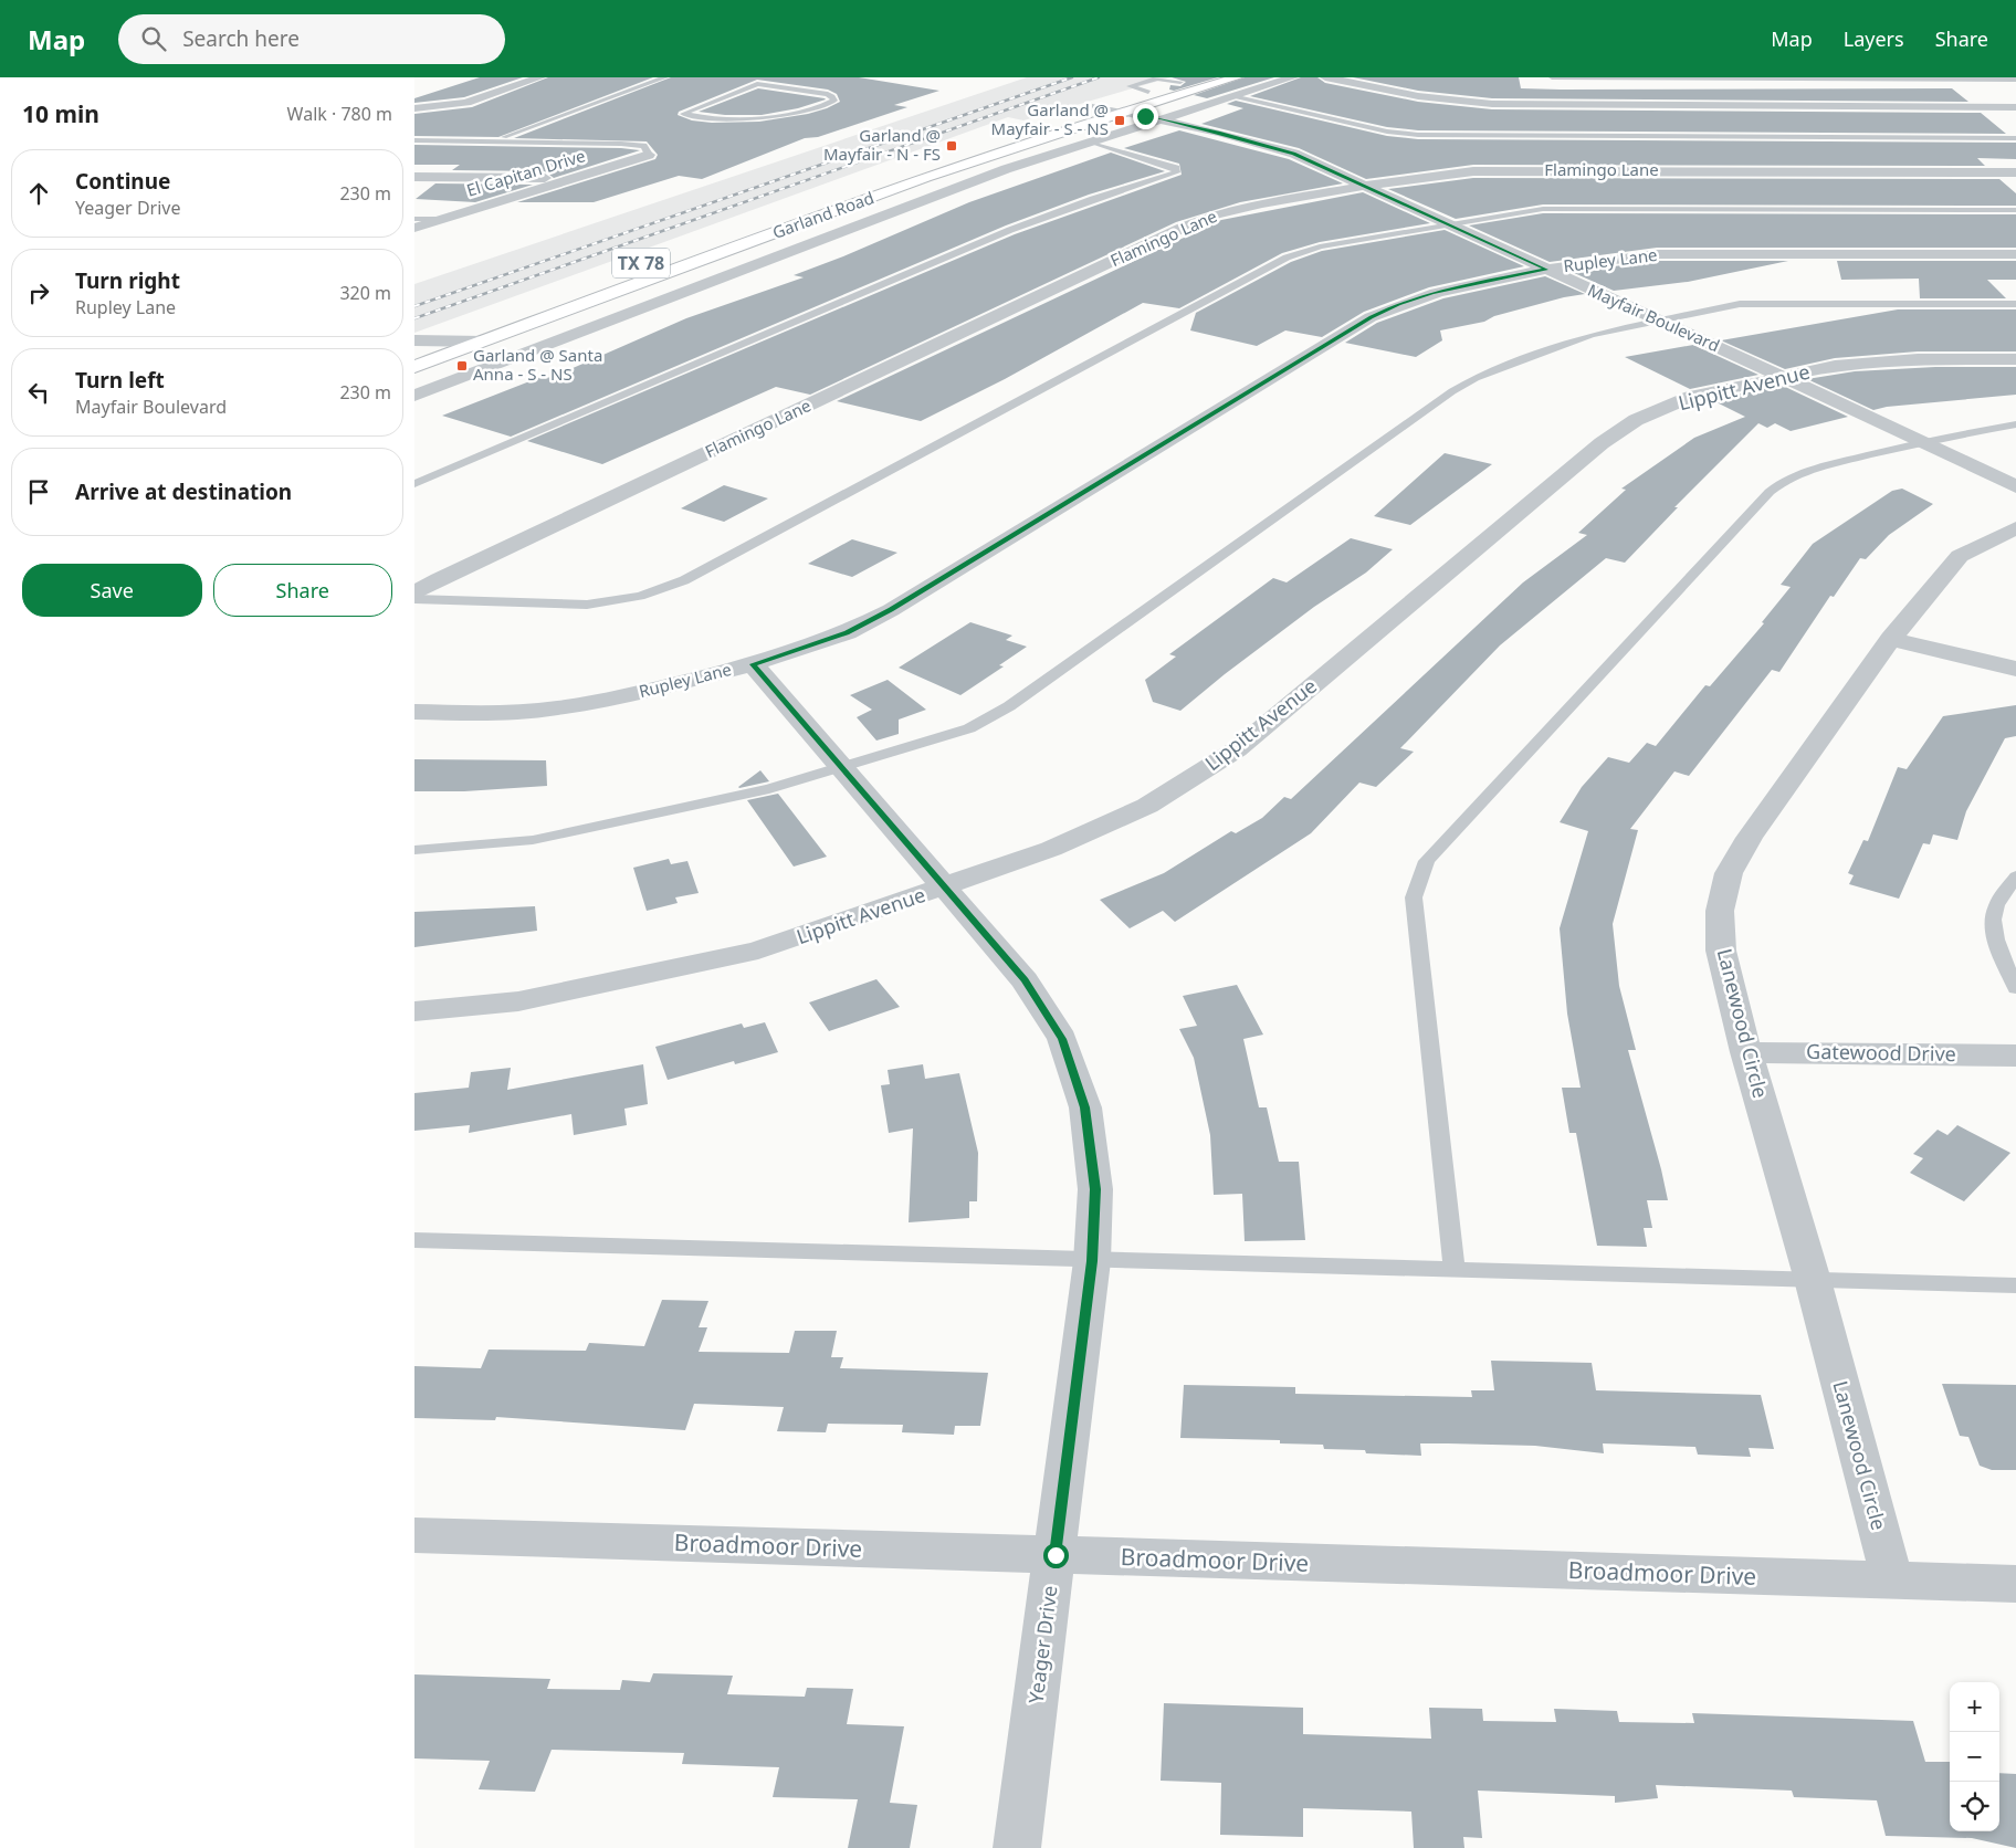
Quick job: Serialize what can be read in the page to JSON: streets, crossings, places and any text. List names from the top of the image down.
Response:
{
  "streets": {
    "main road": ["Garland Road", "TX 78"],
    "street": [
      "Flamingo Lane",
      "El Capitan Drive",
      "Rupley Lane",
      "Mayfair Boulevard",
      "Lippitt Avenue",
      "Lanewood Circle",
      "Gatewood Drive",
      "Broadmoor Drive",
      "Yeager Drive"
    ]
  },
  "crossings": [
    ["Flamingo Lane", "Mayfair Boulevard"],
    ["Garland Road", "Mayfair Boulevard"],
    ["Rupley Lane", "Mayfair Boulevard"],
    ["Rupley Lane", "Yeager Drive"],
    ["Mayfair Boulevard", "Lippitt Avenue"],
    ["Lippitt Avenue", "Yeager Drive"],
    ["Lanewood Circle", "Gatewood Drive"],
    ["Lanewood Circle", "Broadmoor Drive"],
    ["Broadmoor Drive", "Yeager Drive"]
  ],
  "places": {
    "transit": ["Garland @ Mayfair - S - NS", "Garland @ Mayfair - N - FS", "Garland @ Santa Anna - S - NS"]
  },
  "page": {
    "header": "Map",
    "search": "Search here",
    "nav": ["Map", "Layers", "Share"],
    "heading": ["10 min", "Walk · 780 m"],
    "list": [
      ["Continue", "Yeager Drive", "230 m"],
      ["Turn right", "Rupley Lane", "320 m"],
      ["Turn left", "Mayfair Boulevard", "230 m"],
      "Arrive at destination"
    ],
    "buttons": ["Save", "Share"],
    "map_buttons": ["+", "−"]
  }
}
